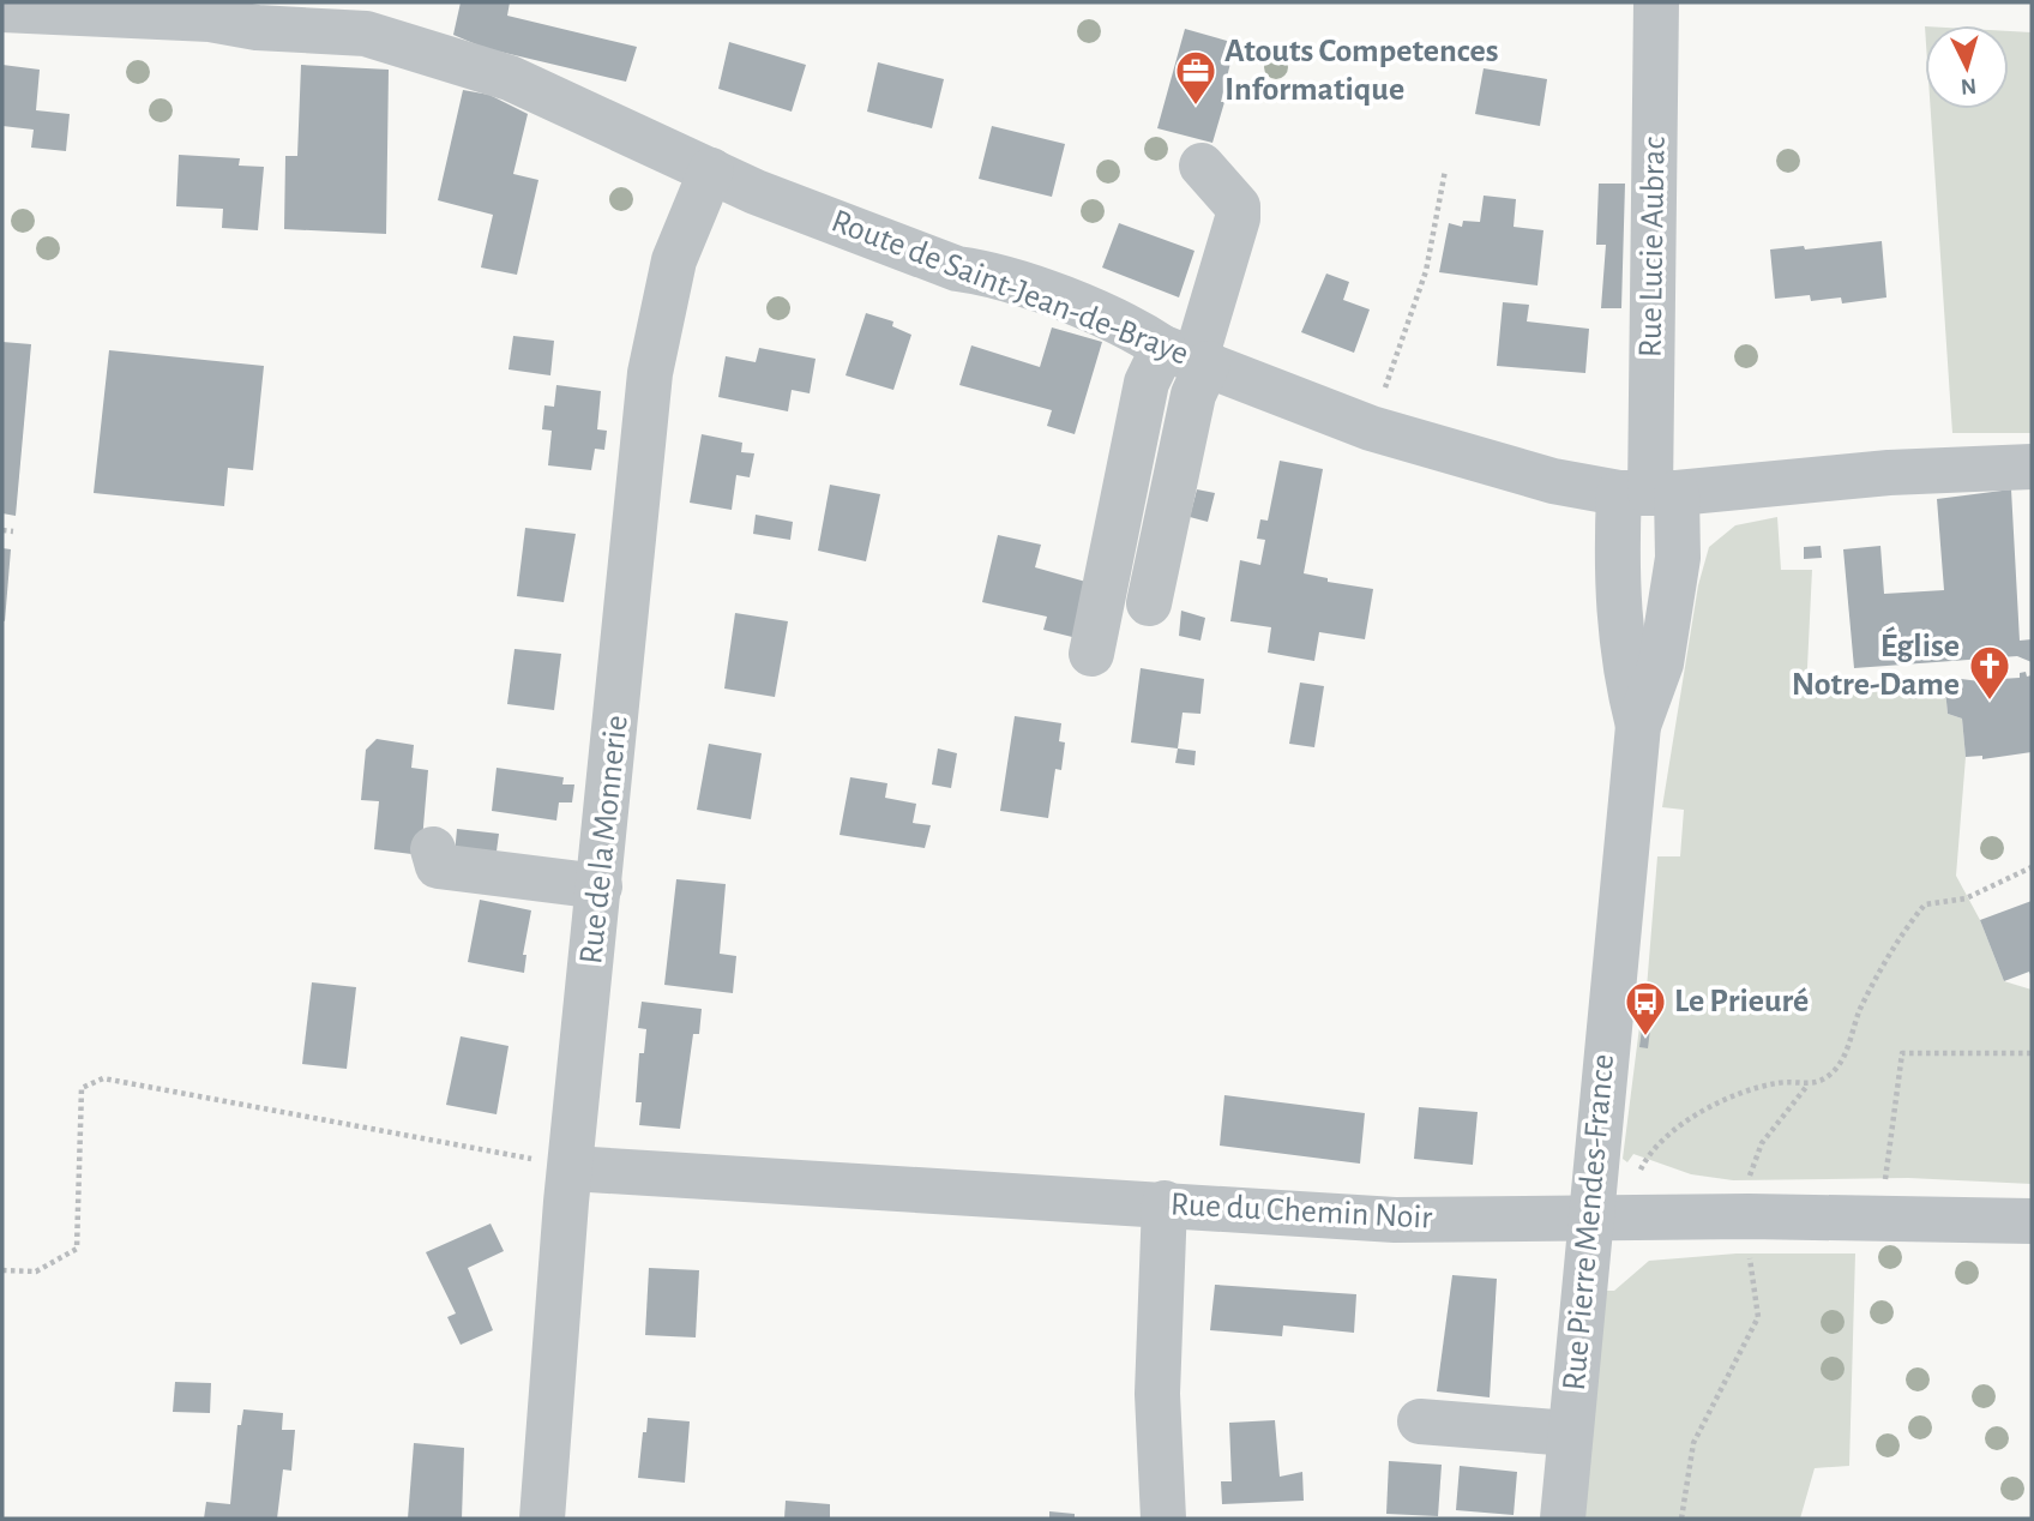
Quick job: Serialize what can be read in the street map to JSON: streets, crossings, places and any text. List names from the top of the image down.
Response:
{
  "streets": {
    "street": [
      "Rue Lucie Aubrac",
      "Route de Saint-Jean-de-Braye",
      "Rue de la Monnerie",
      "Rue du Chemin Noir",
      "Rue Pierre Mendes-France"
    ]
  },
  "crossings": [
    ["Rue Lucie Aubrac", "Route de Saint-Jean-de-Braye"],
    ["Rue Lucie Aubrac", "Rue Pierre Mendes-France"],
    ["Route de Saint-Jean-de-Braye", "Rue de la Monnerie"],
    ["Route de Saint-Jean-de-Braye", "Rue Pierre Mendes-France"],
    ["Rue de la Monnerie", "Rue du Chemin Noir"],
    ["Rue du Chemin Noir", "Rue Pierre Mendes-France"]
  ],
  "places": {
    "office": ["Atouts Competences Informatique"],
    "church": ["Église Notre-Dame"],
    "bus stop": ["Le Prieuré"]
  },
  "north": "bottom"
}
